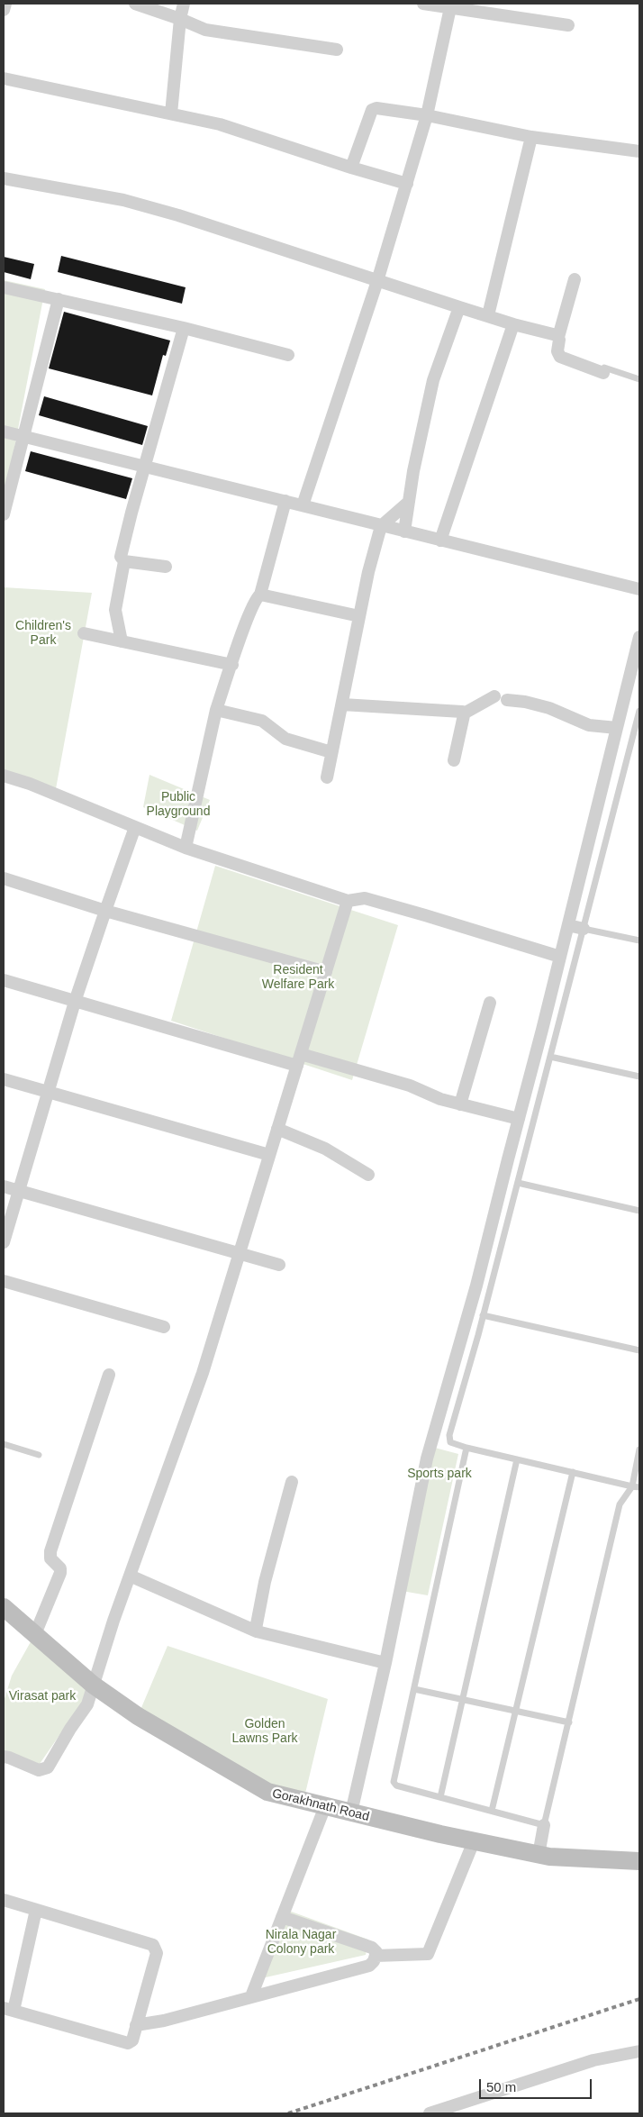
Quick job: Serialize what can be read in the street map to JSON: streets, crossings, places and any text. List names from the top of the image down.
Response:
{
  "streets": {
    "main road": ["Gorakhnath Road"]
  },
  "parks": [
    "Children's Park",
    "Public Playground",
    "Resident Welfare Park",
    "Sports park",
    "Virasat park",
    "Golden Lawns Park",
    "Nirala Nagar Colony park"
  ],
  "scale_bar": "50 m"
}
